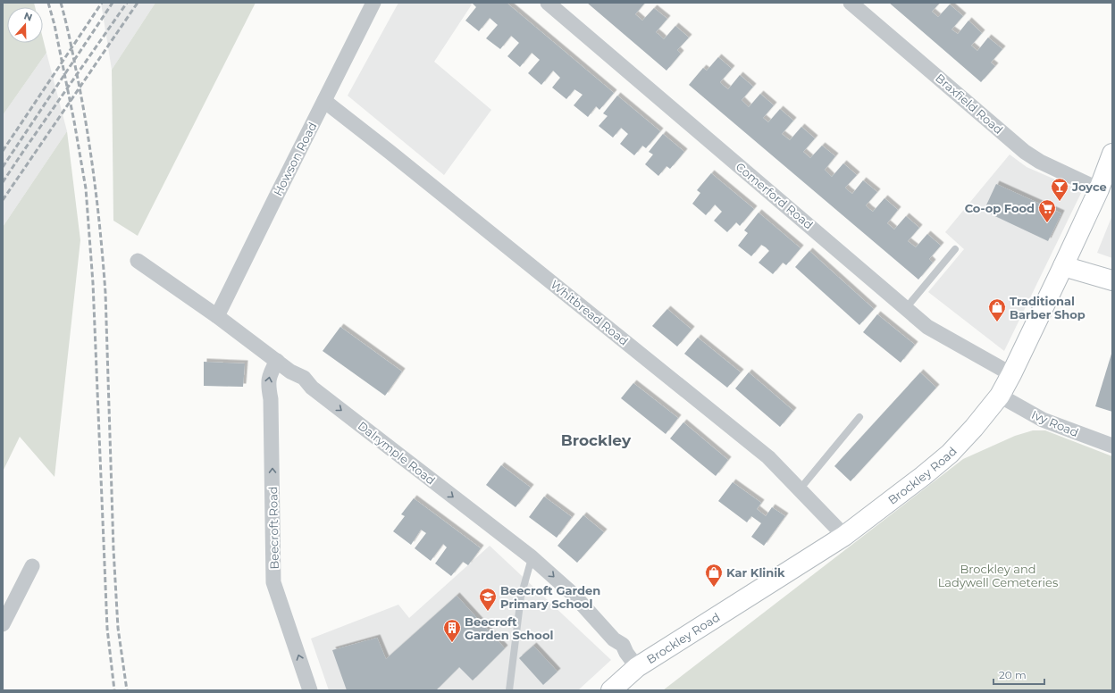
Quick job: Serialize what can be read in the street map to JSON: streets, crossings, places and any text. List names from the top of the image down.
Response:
{
  "streets": {
    "main road": ["Brockley Road"],
    "street": [
      "Braxfield Road",
      "Howson Road",
      "Comerford Road",
      "Whitbread Road",
      "Ivy Road",
      "Dalrymple Road",
      "Beecroft Road"
    ]
  },
  "crossings": [
    ["Braxfield Road", "Brockley Road"],
    ["Howson Road", "Whitbread Road"],
    ["Howson Road", "Dalrymple Road"],
    ["Comerford Road", "Brockley Road"],
    ["Whitbread Road", "Brockley Road"],
    ["Ivy Road", "Brockley Road"],
    ["Dalrymple Road", "Brockley Road"],
    ["Dalrymple Road", "Beecroft Road"]
  ],
  "one_way": ["Dalrymple Road", "Beecroft Road"],
  "districts": ["Brockley"],
  "parks": ["Brockley and Ladywell Cemeteries"],
  "places": {
    "bar": ["Joyce"],
    "supermarket": ["Co-op Food"],
    "shop": ["Traditional Barber Shop", "Kar Klinik"],
    "school or university": ["Beecroft Garden Primary School"],
    "building": ["Beecroft Garden School"]
  },
  "scale_bar": "20 m",
  "north": "top"
}
